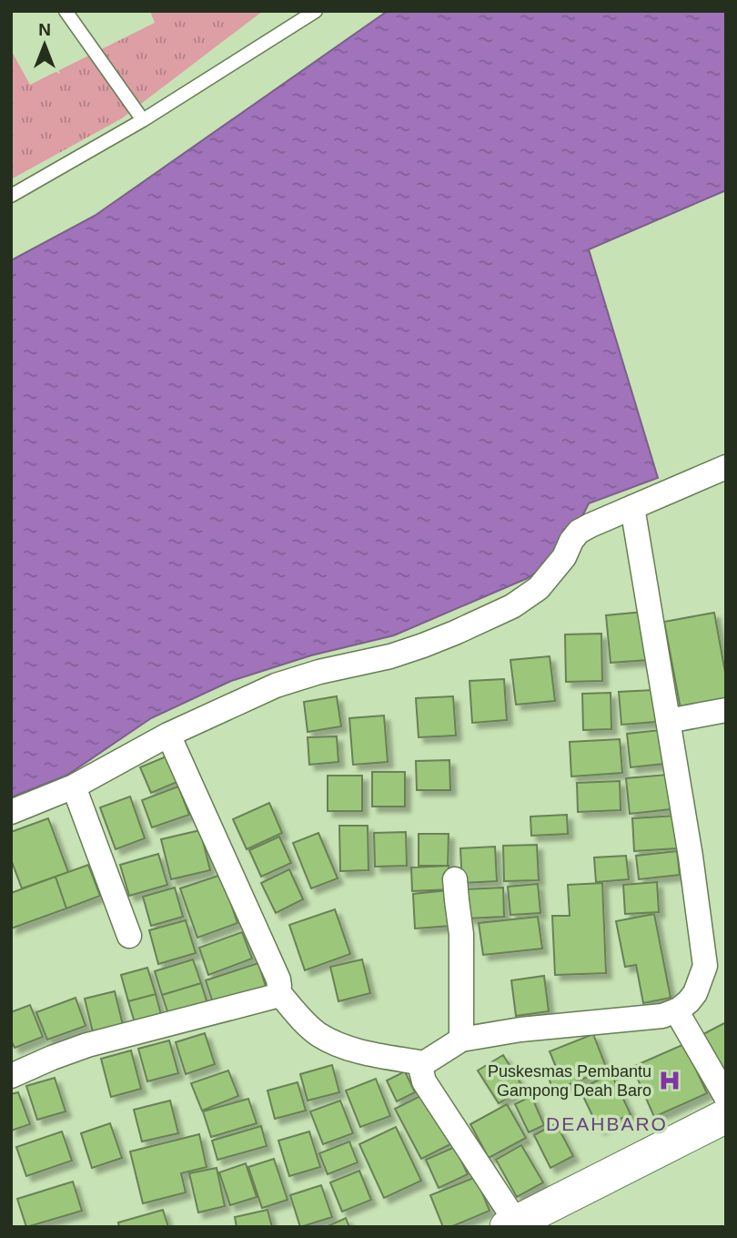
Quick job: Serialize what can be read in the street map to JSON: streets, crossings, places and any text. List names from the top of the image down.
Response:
{
  "districts": ["DEAHBARO"],
  "places": {
    "hospital": ["Puskesmas Pembantu Gampong Deah Baro"]
  },
  "north": "top"
}
